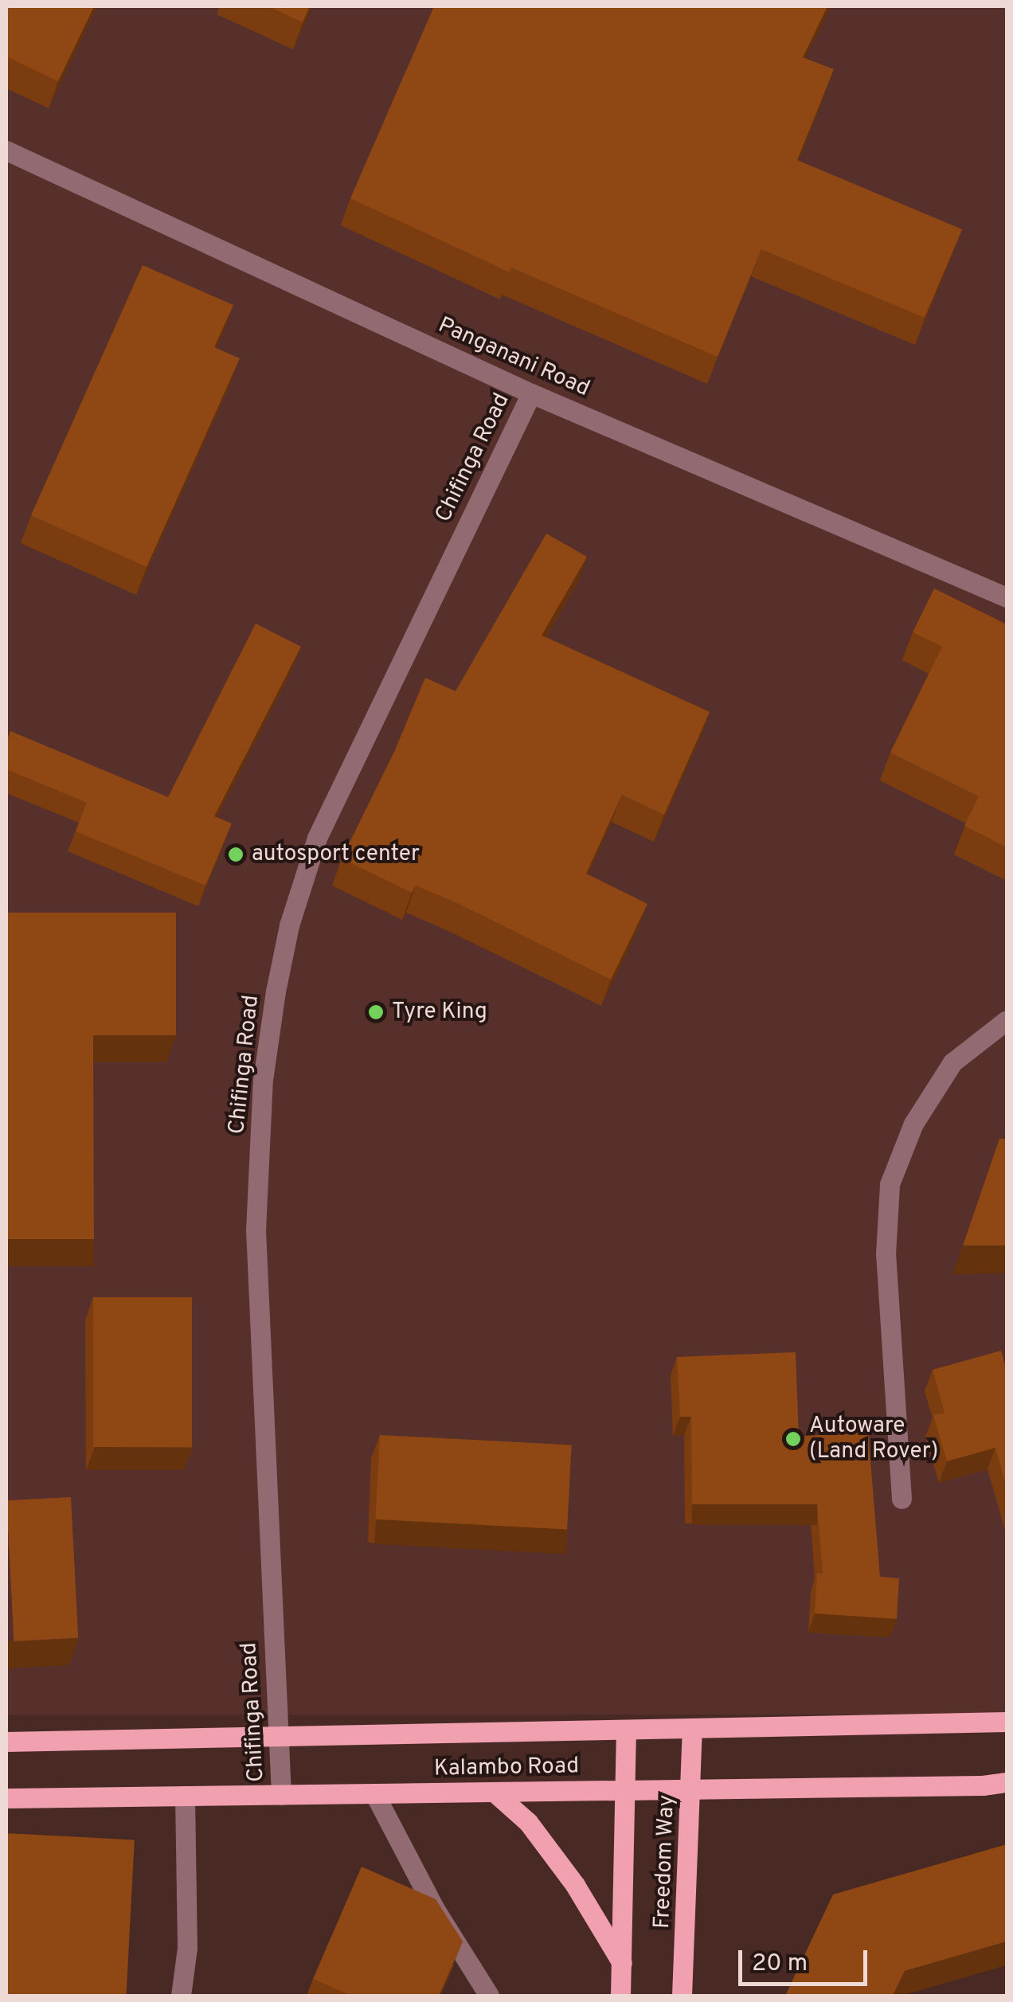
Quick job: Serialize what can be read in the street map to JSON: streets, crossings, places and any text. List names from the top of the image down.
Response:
{
  "streets": {
    "main road": ["Kalambo Road", "Freedom Way"],
    "street": ["Panganani Road", "Chifinga Road"]
  },
  "crossings": [
    ["Panganani Road", "Chifinga Road"],
    ["Chifinga Road", "Kalambo Road"],
    ["Kalambo Road", "Freedom Way"]
  ],
  "places": ["autosport center", "Tyre King", "Autoware (Land Rover)"],
  "scale_bar": "20 m"
}
